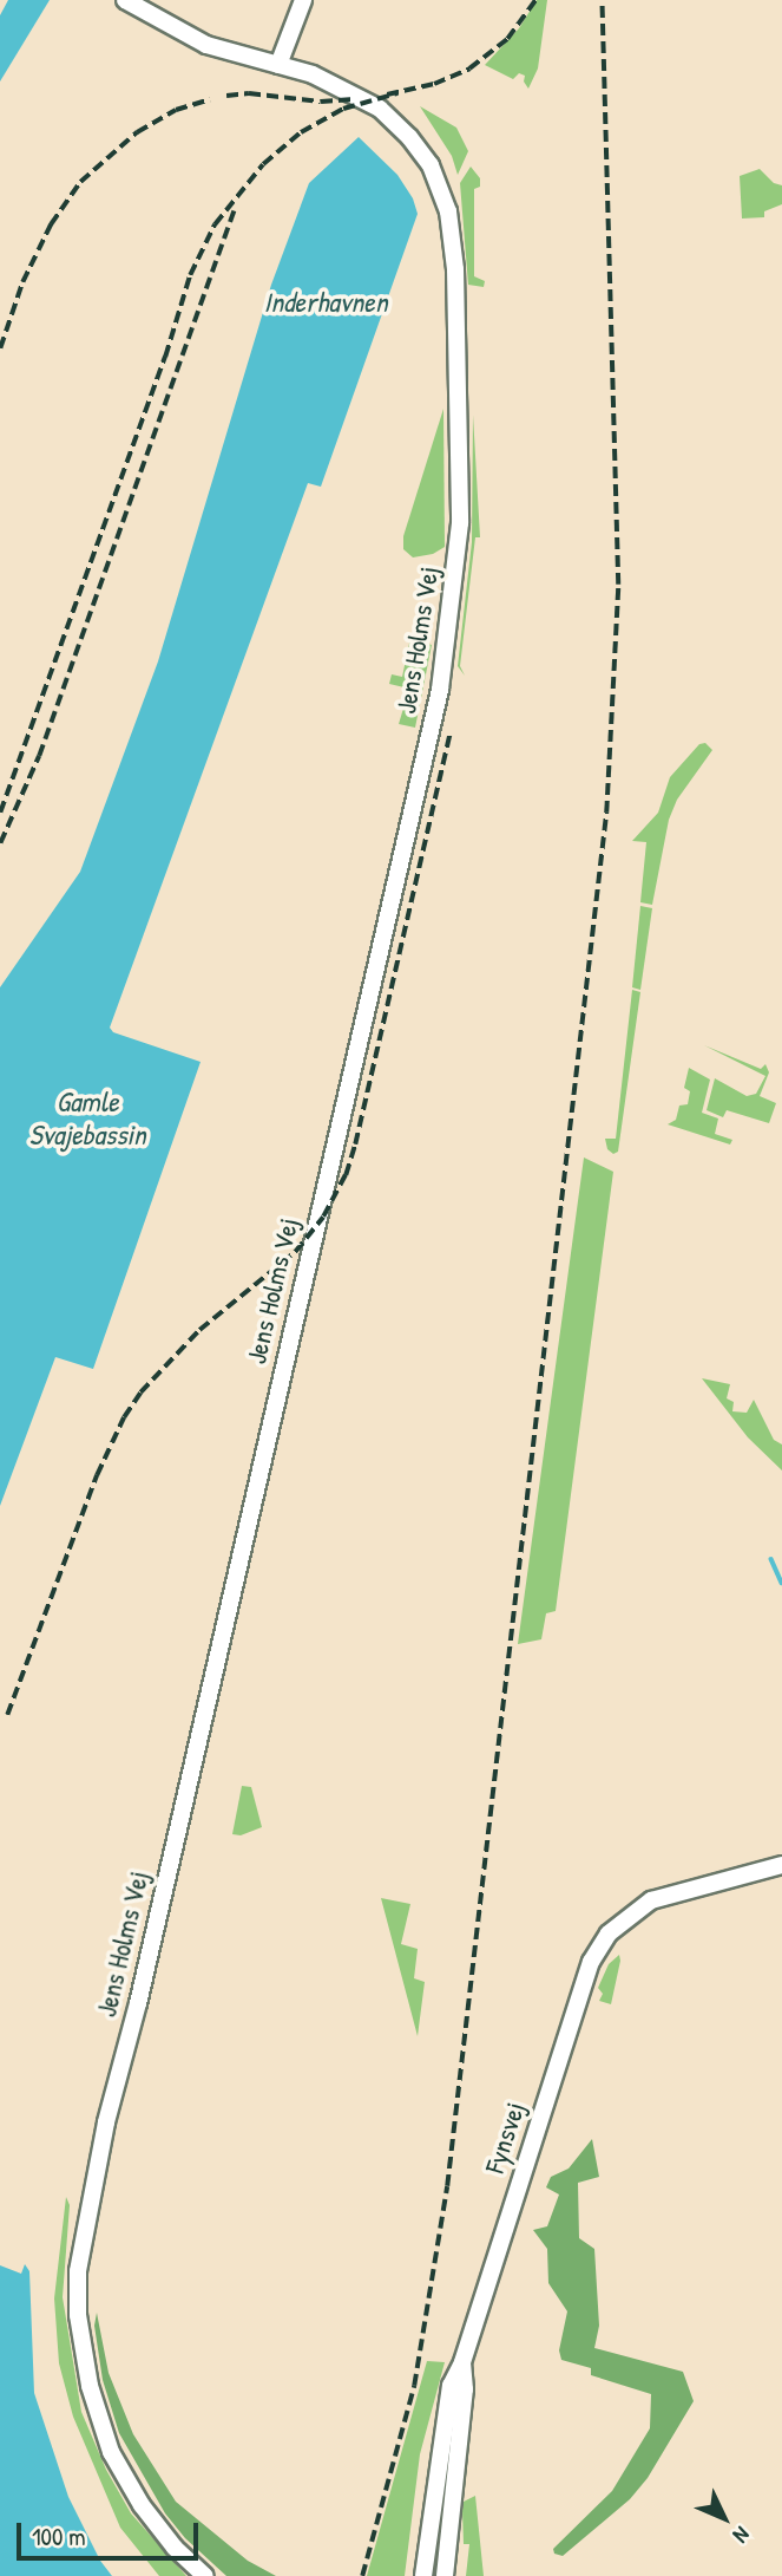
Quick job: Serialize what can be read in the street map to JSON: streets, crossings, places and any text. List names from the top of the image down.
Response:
{
  "streets": {
    "main road": ["Jens Holms Vej", "Fynsvej"]
  },
  "water": ["Inderhavnen", "Gamle Svajebassin"],
  "scale_bar": "100 m",
  "north": "bottom right"
}
